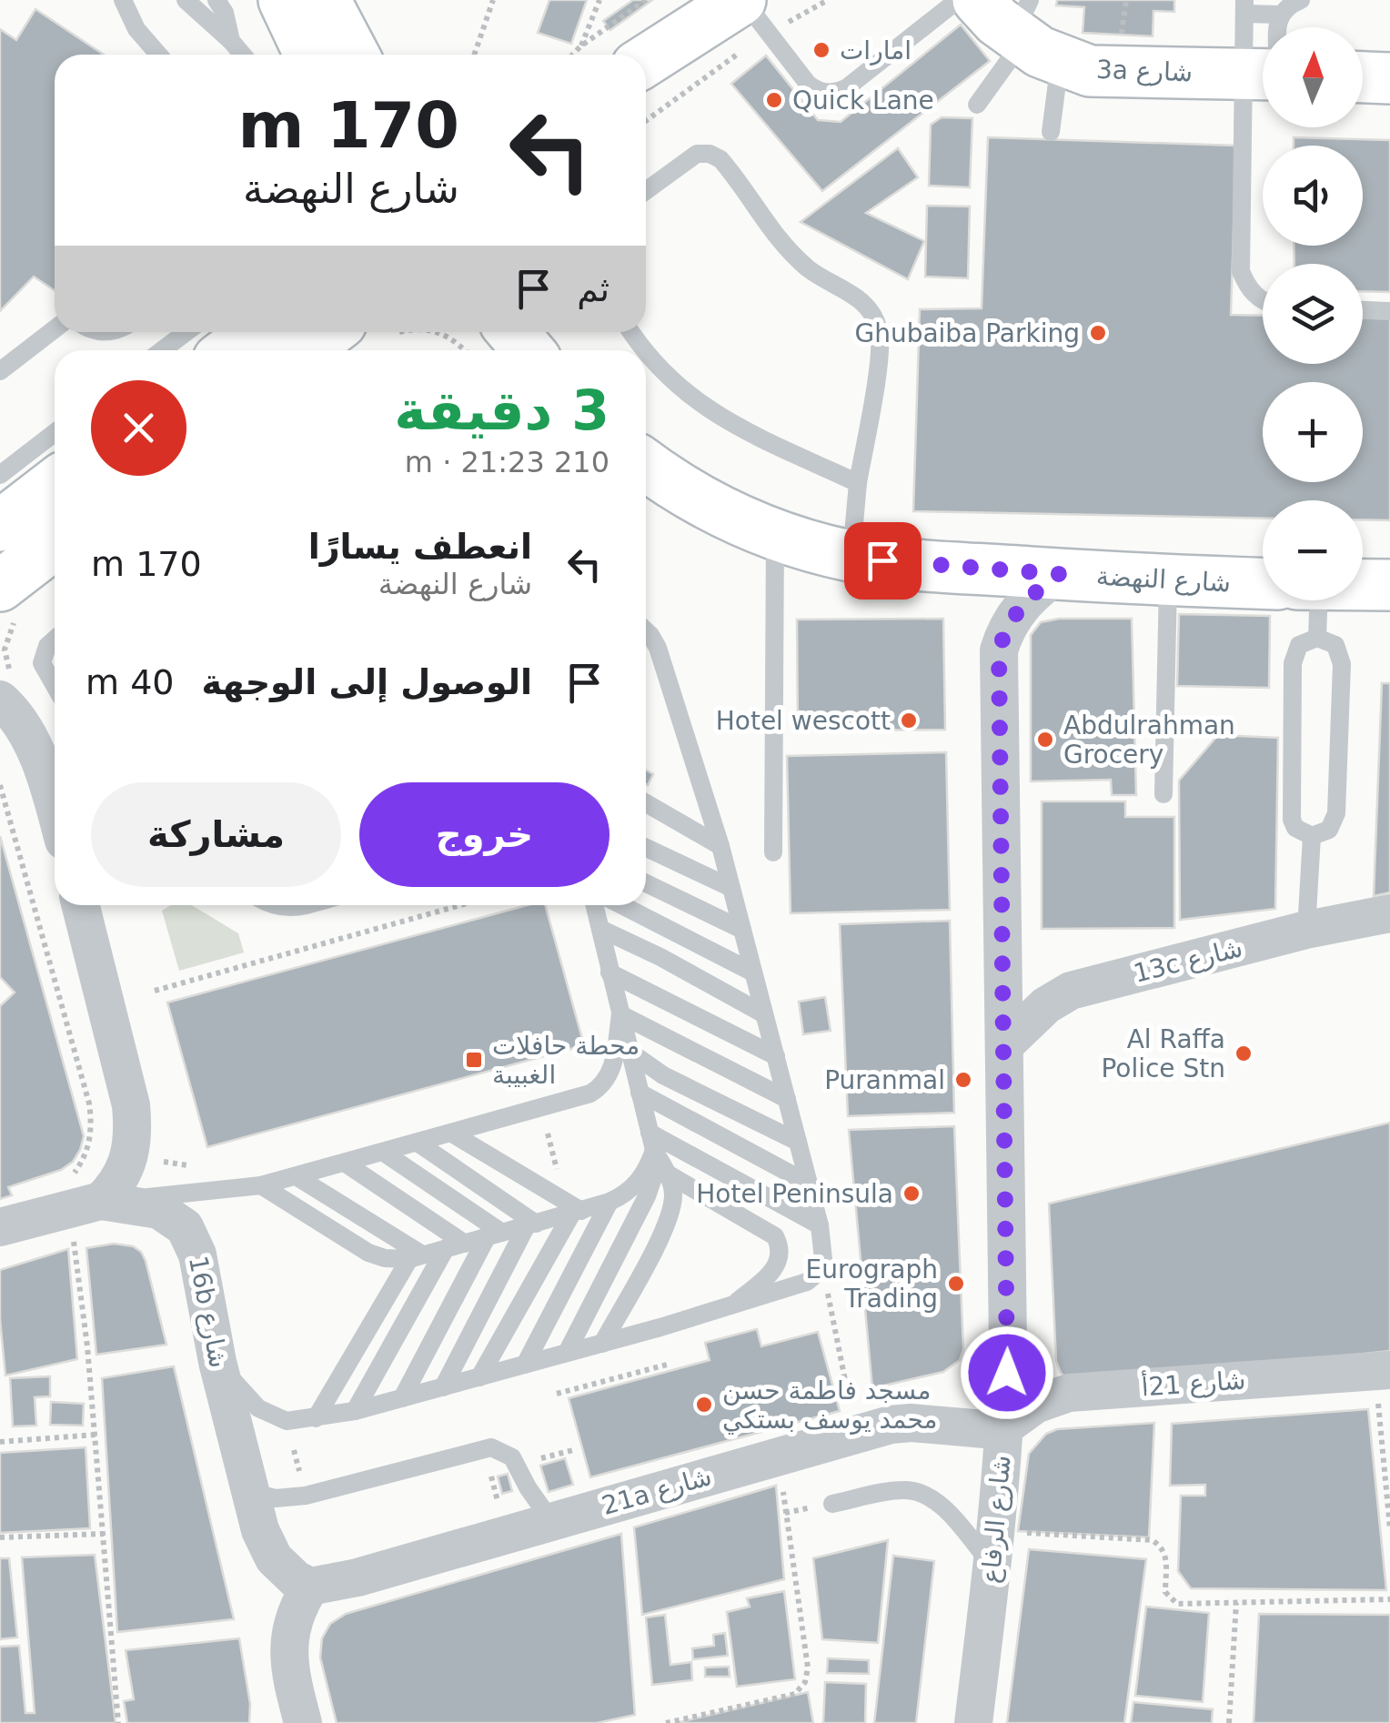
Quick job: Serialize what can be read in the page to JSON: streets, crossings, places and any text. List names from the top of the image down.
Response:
{
  "streets": {
    "street": [
      "3a شارع",
      "شارع النهضة",
      "13c شارع",
      "16b شارع",
      "شارع 21أ",
      "21a شارع",
      "شارع الرفاع"
    ]
  },
  "crossings": [
    ["شارع النهضة", "شارع الرفاع"],
    ["13c شارع", "شارع الرفاع"],
    ["16b شارع", "21a شارع"],
    ["شارع 21أ", "21a شارع"],
    ["شارع 21أ", "شارع الرفاع"],
    ["21a شارع", "شارع الرفاع"]
  ],
  "places": {
    "other": [
      "امارات",
      "Quick Lane",
      "Ghubaiba Parking",
      "Hotel wescott",
      "Abdulrahman Grocery",
      "Al Raffa Police Stn",
      "Puranmal",
      "Hotel Peninsula",
      "Eurograph Trading",
      "مسجد فاطمة حسن محمد يوسف بستكي"
    ],
    "transit": ["محطة حافلات الغبيبة"]
  },
  "north": "top",
  "page": {
    "map_buttons": ["+", "−"],
    "turn": ["170 m", "شارع النهضة"],
    "then": "ثم",
    "heading": ["3 دقيقة", "210 m · 21:23"],
    "list": [
      {
        "name": "انعطف يسارًا",
        "note": "شارع النهضة",
        "value": "170 m"
      },
      {
        "name": "الوصول إلى الوجهة",
        "value": "40 m"
      }
    ],
    "buttons": ["خروج", "مشاركة"]
  }
}
